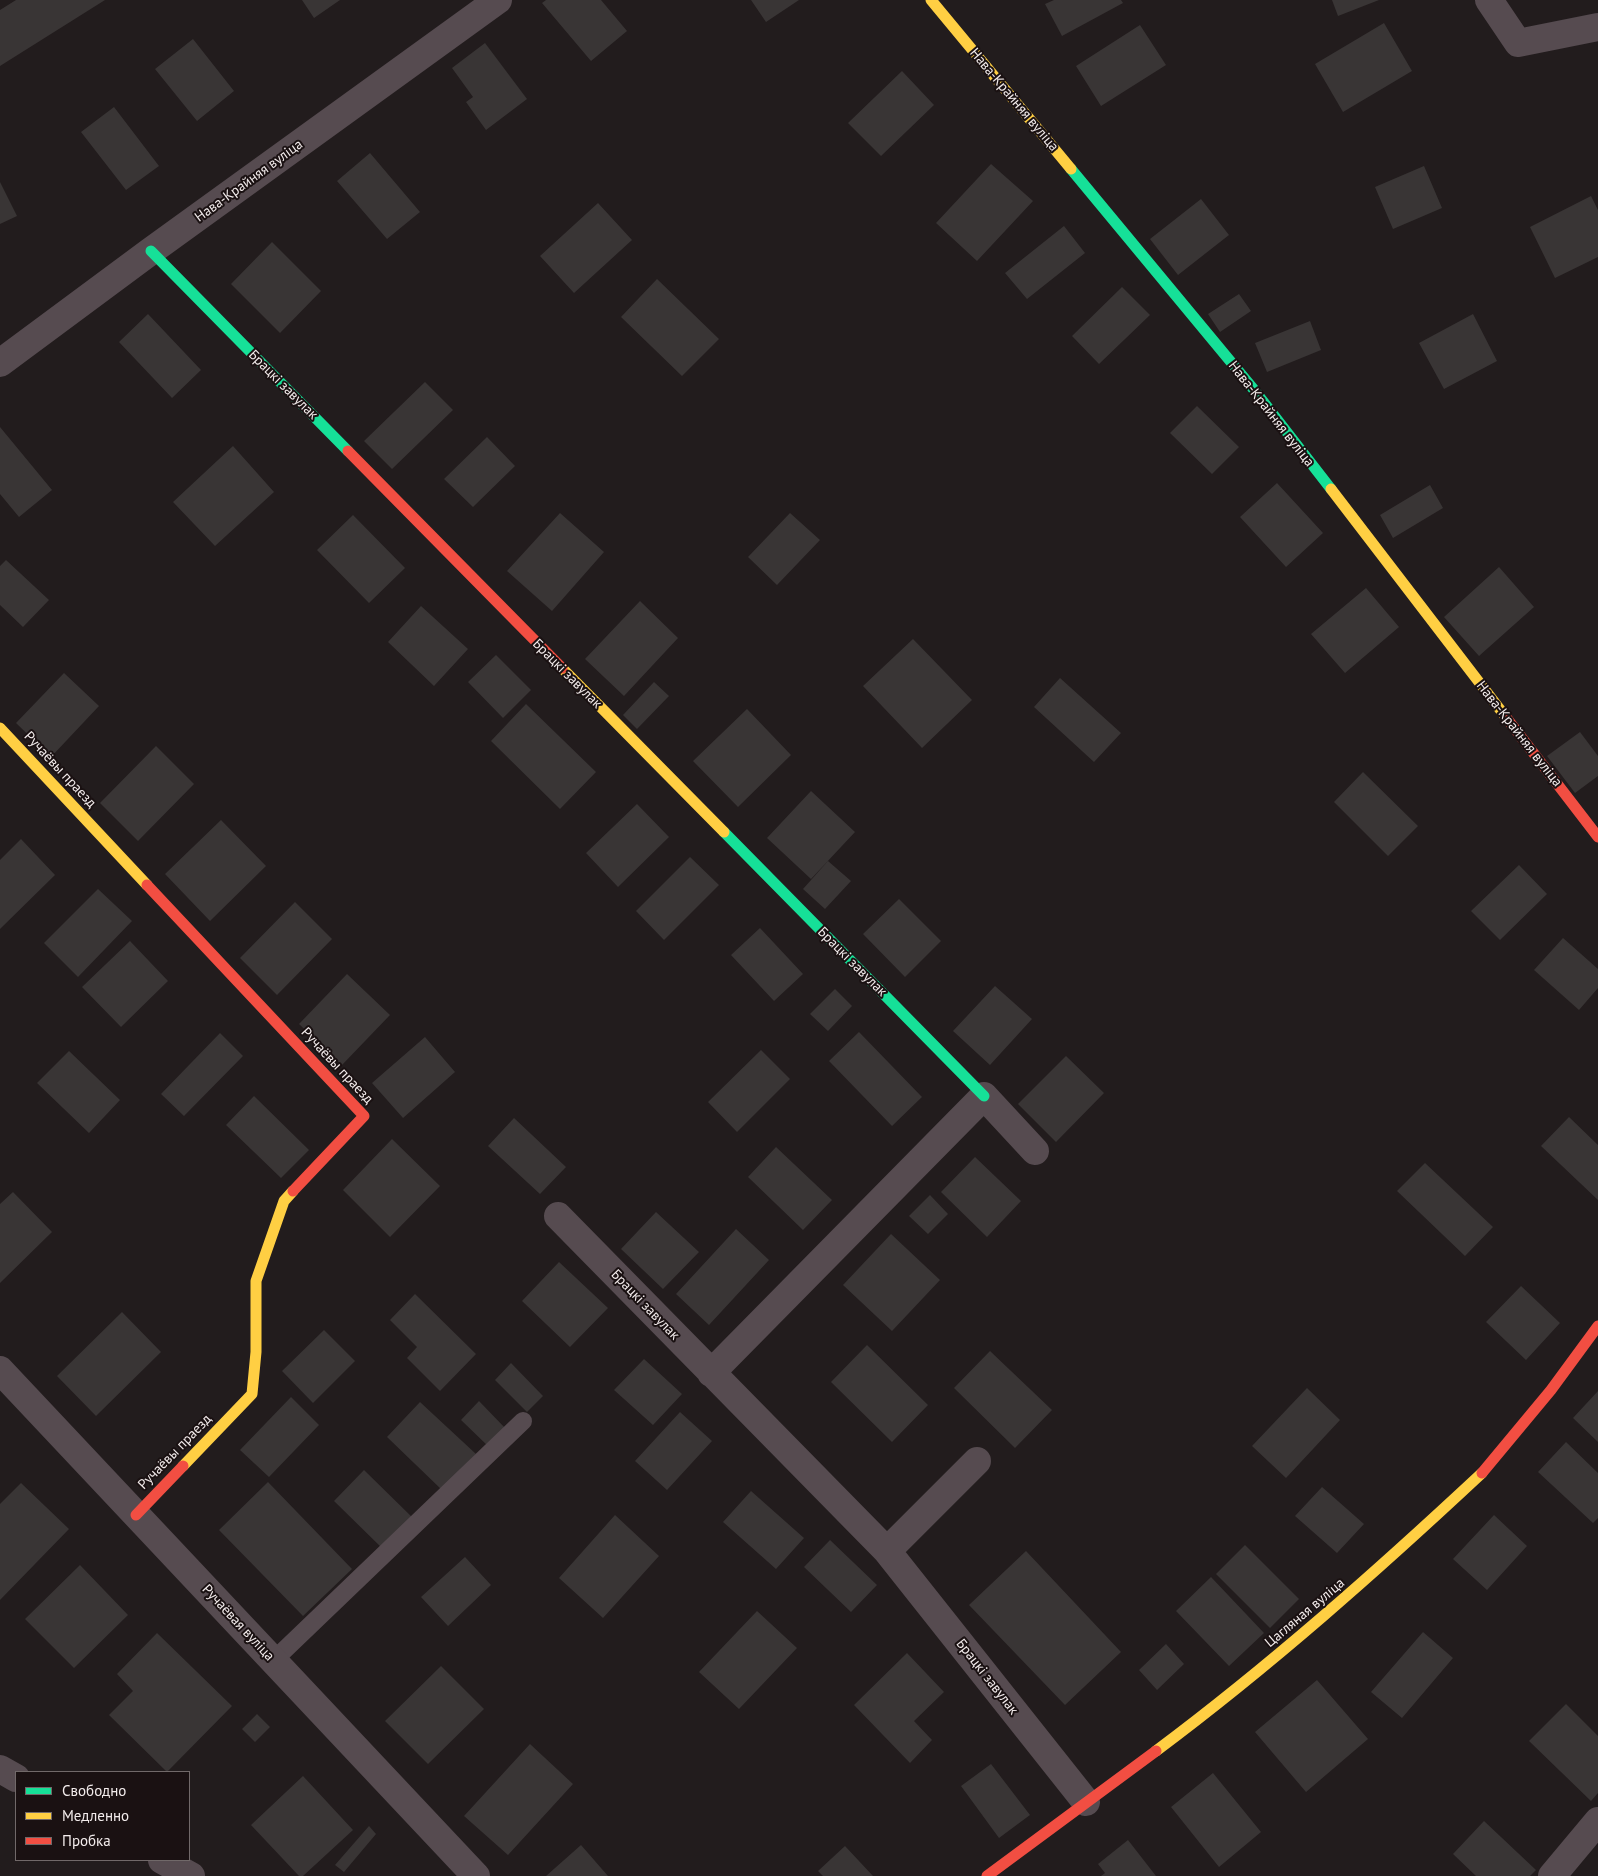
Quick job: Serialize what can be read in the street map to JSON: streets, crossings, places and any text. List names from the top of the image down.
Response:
{
  "streets": {
    "street": [
      "Нава-Крайняя вуліца",
      "Брацкі завулак",
      "Ручаёвы праезд",
      "Цагляная вуліца",
      "Ручаёвая вуліца"
    ]
  },
  "crossings": [
    ["Нава-Крайняя вуліца", "Брацкі завулак"],
    ["Брацкі завулак", "Цагляная вуліца"],
    ["Ручаёвы праезд", "Ручаёвая вуліца"]
  ],
  "legend": ["Свободно", "Медленно", "Пробка"]
}
